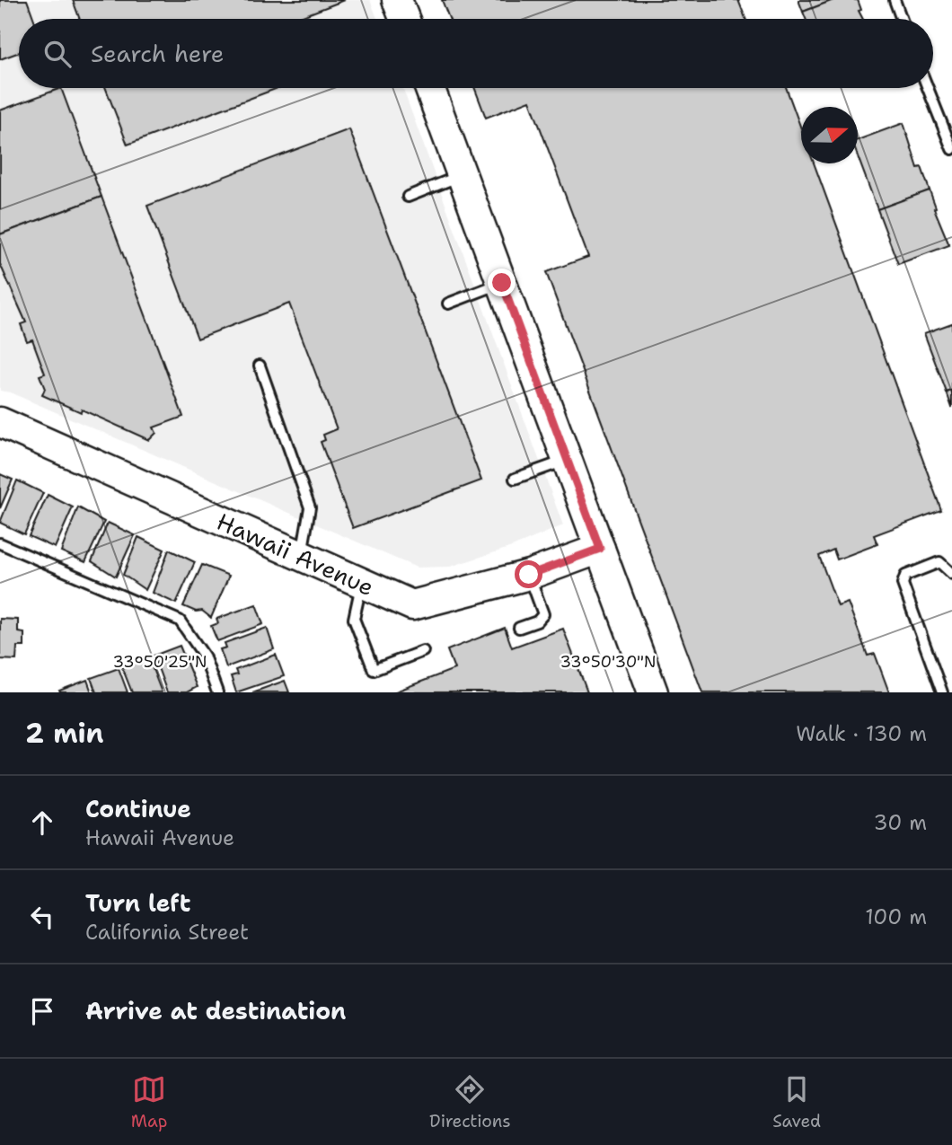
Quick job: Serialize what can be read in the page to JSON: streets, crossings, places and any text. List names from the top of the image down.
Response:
{
  "streets": {
    "street": ["Hawaii Avenue"]
  },
  "north": "right",
  "page": {
    "search": "Search here",
    "heading": ["2 min", "Walk · 130 m"],
    "list": [
      ["Continue", "Hawaii Avenue", "30 m"],
      ["Turn left", "California Street", "100 m"],
      "Arrive at destination"
    ],
    "nav": ["Map", "Directions", "Saved"]
  },
  "coordinates": ["33°50'25\"N", "33°50'30\"N"]
}
